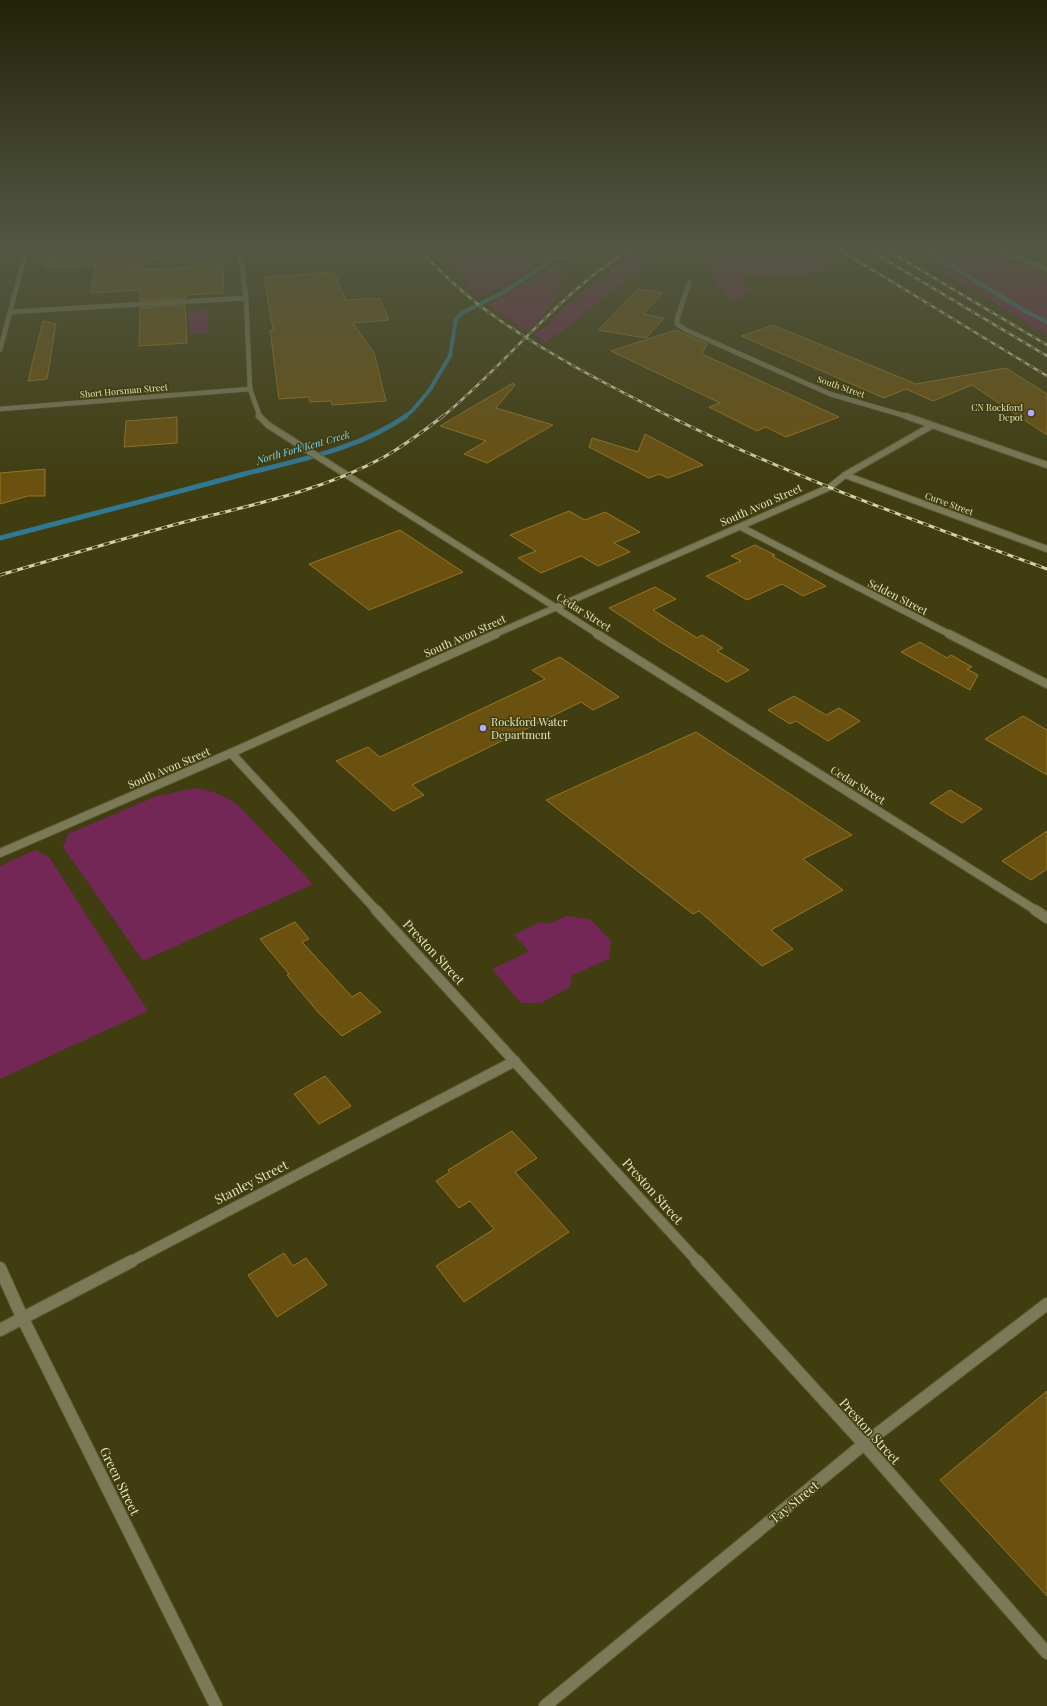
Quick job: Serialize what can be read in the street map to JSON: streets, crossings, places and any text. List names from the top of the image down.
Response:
{
  "streets": {
    "street": [
      "South Street",
      "Short Horsman Street",
      "Curve Street",
      "South Avon Street",
      "Selden Street",
      "Cedar Street",
      "Preston Street",
      "Stanley Street",
      "Green Street",
      "Tay Street"
    ]
  },
  "crossings": [
    ["South Street", "South Avon Street"],
    ["Short Horsman Street", "Cedar Street"],
    ["Curve Street", "South Avon Street"],
    ["South Avon Street", "Selden Street"],
    ["South Avon Street", "Cedar Street"],
    ["South Avon Street", "Preston Street"],
    ["Preston Street", "Stanley Street"],
    ["Preston Street", "Tay Street"],
    ["Stanley Street", "Green Street"]
  ],
  "water": ["North Fork Kent Creek"],
  "places": ["CN Rockford Depot", "Rockford Water Department"]
}
